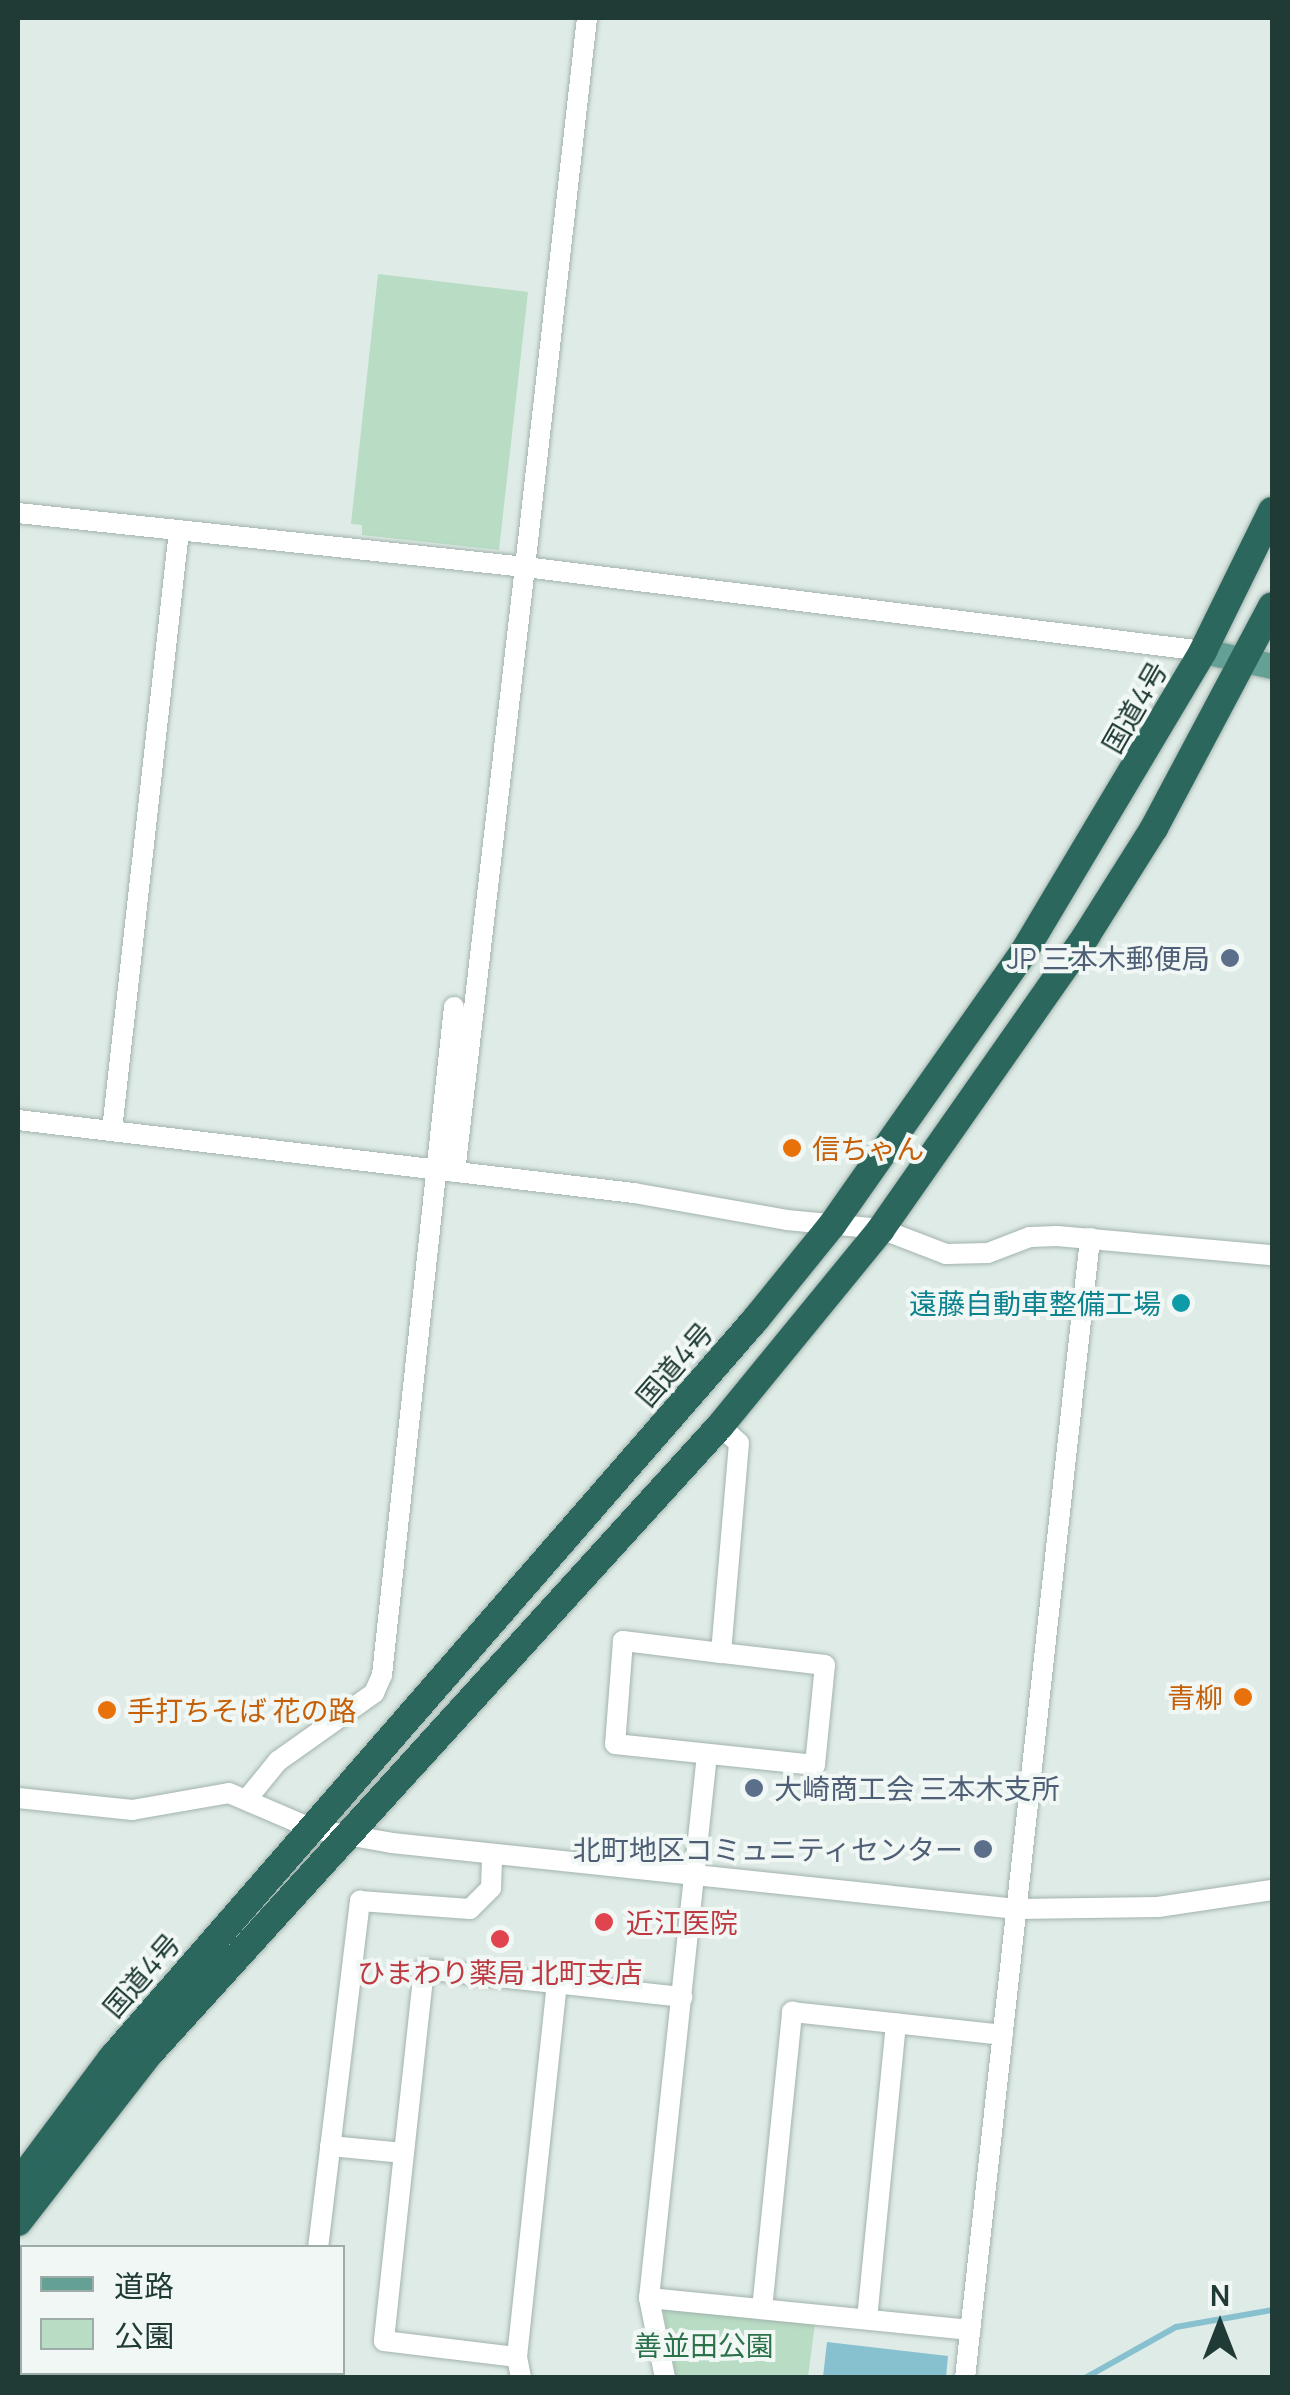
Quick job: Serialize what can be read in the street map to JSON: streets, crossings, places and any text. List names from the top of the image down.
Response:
{
  "streets": {
    "highway": ["国道4号"]
  },
  "parks": ["善並田公園"],
  "places": [
    "JP 三本木郵便局",
    "信ちゃん",
    "遠藤自動車整備工場",
    "青柳",
    "手打ちそば 花の路",
    "大崎商工会 三本木支所",
    "北町地区コミュニティセンター",
    "近江医院",
    "ひまわり薬局 北町支店"
  ],
  "legend": ["道路", "公園"],
  "north": "top"
}
